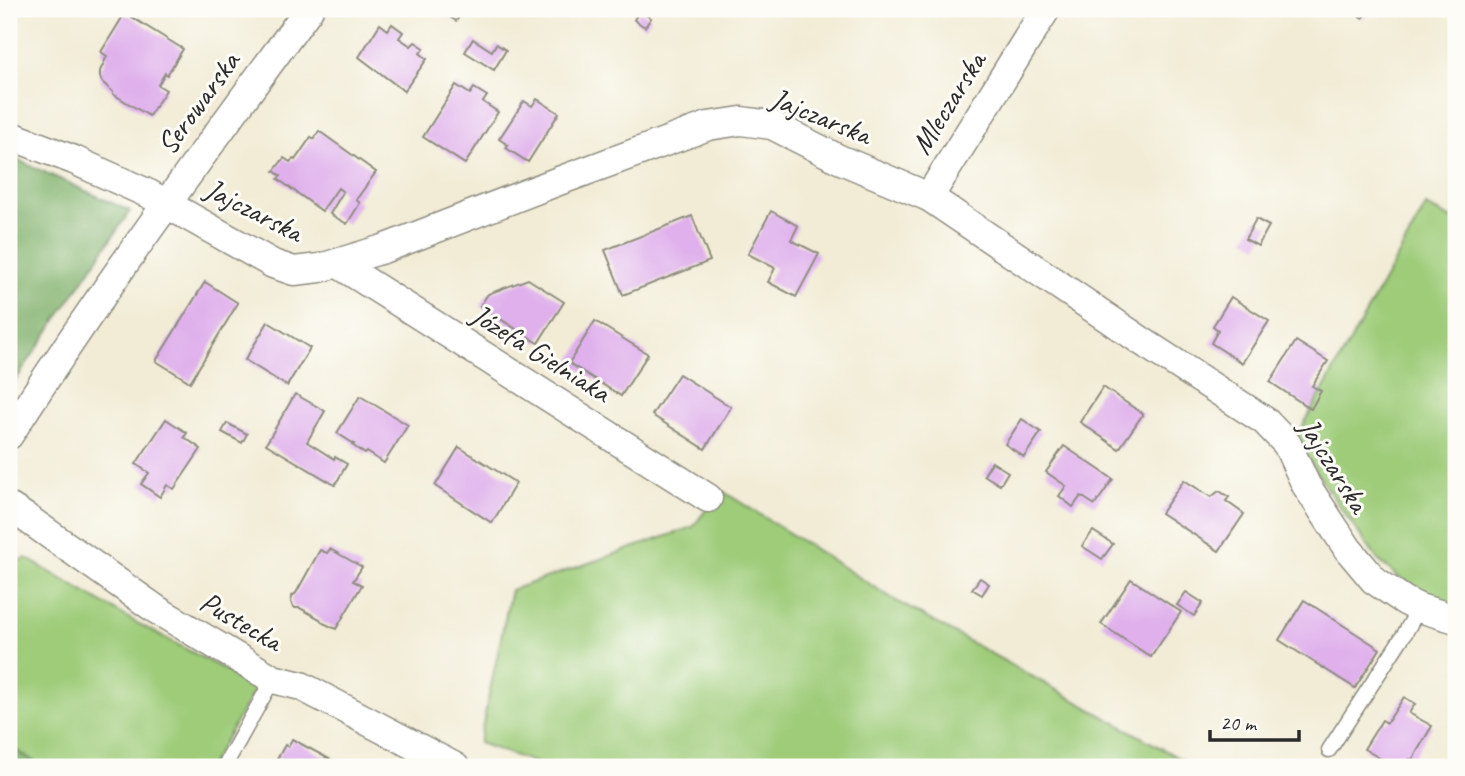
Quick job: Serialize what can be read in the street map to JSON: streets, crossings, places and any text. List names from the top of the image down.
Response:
{
  "streets": {
    "street": [
      "Serowarska",
      "Mleczarska",
      "Jajczarska",
      "Józefa Gielniaka",
      "Pustecka"
    ]
  },
  "crossings": [
    ["Serowarska", "Jajczarska"],
    ["Mleczarska", "Jajczarska"],
    ["Jajczarska", "Józefa Gielniaka"]
  ],
  "scale_bar": "20 m"
}
